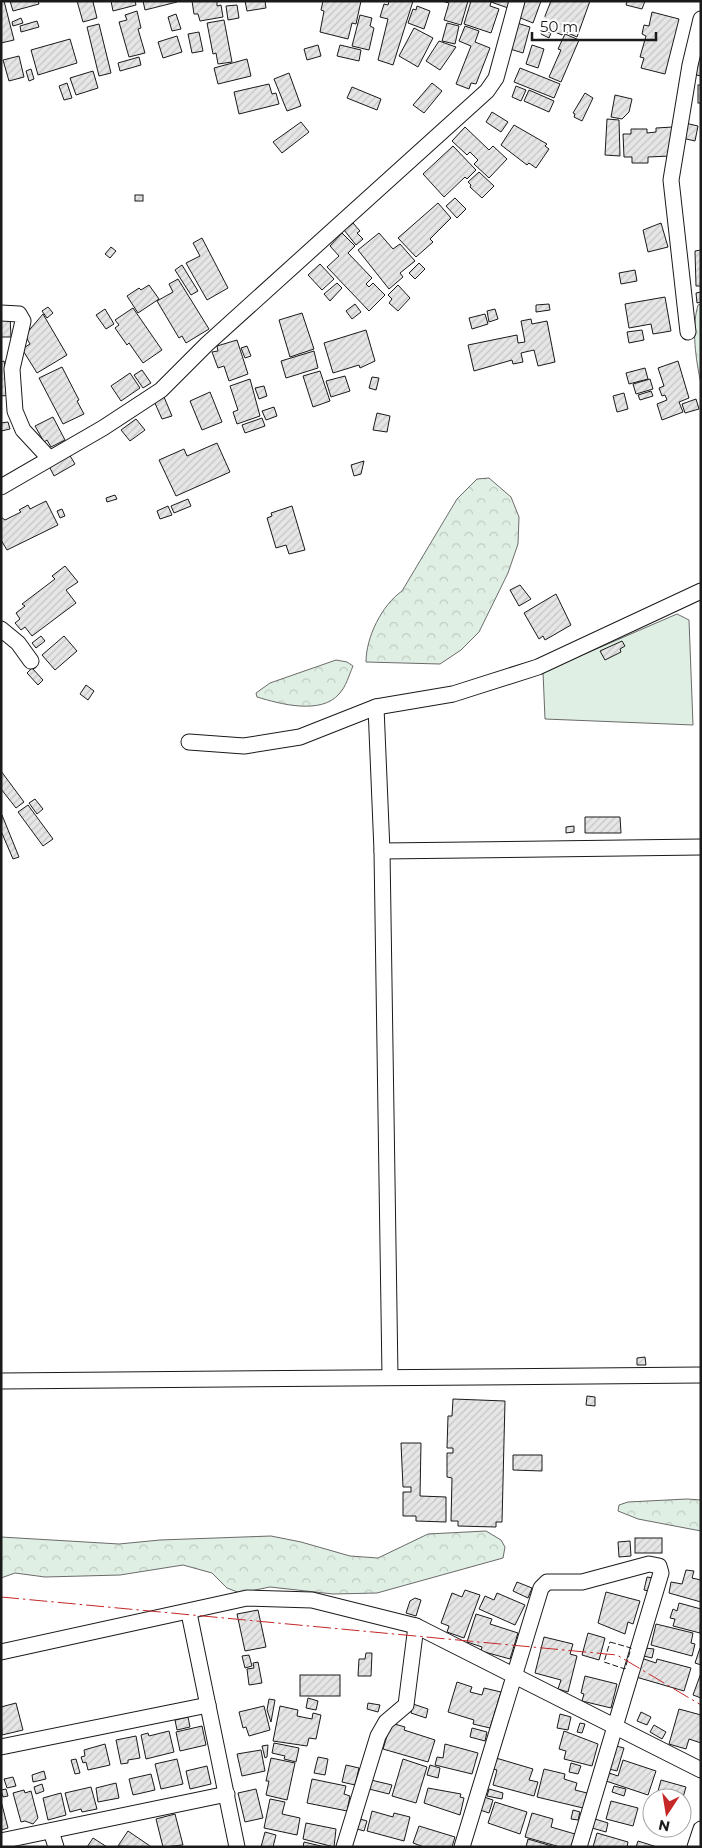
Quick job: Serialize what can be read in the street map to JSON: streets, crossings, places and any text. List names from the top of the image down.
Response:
{
  "scale_bar": "50 m",
  "north": "bottom"
}
